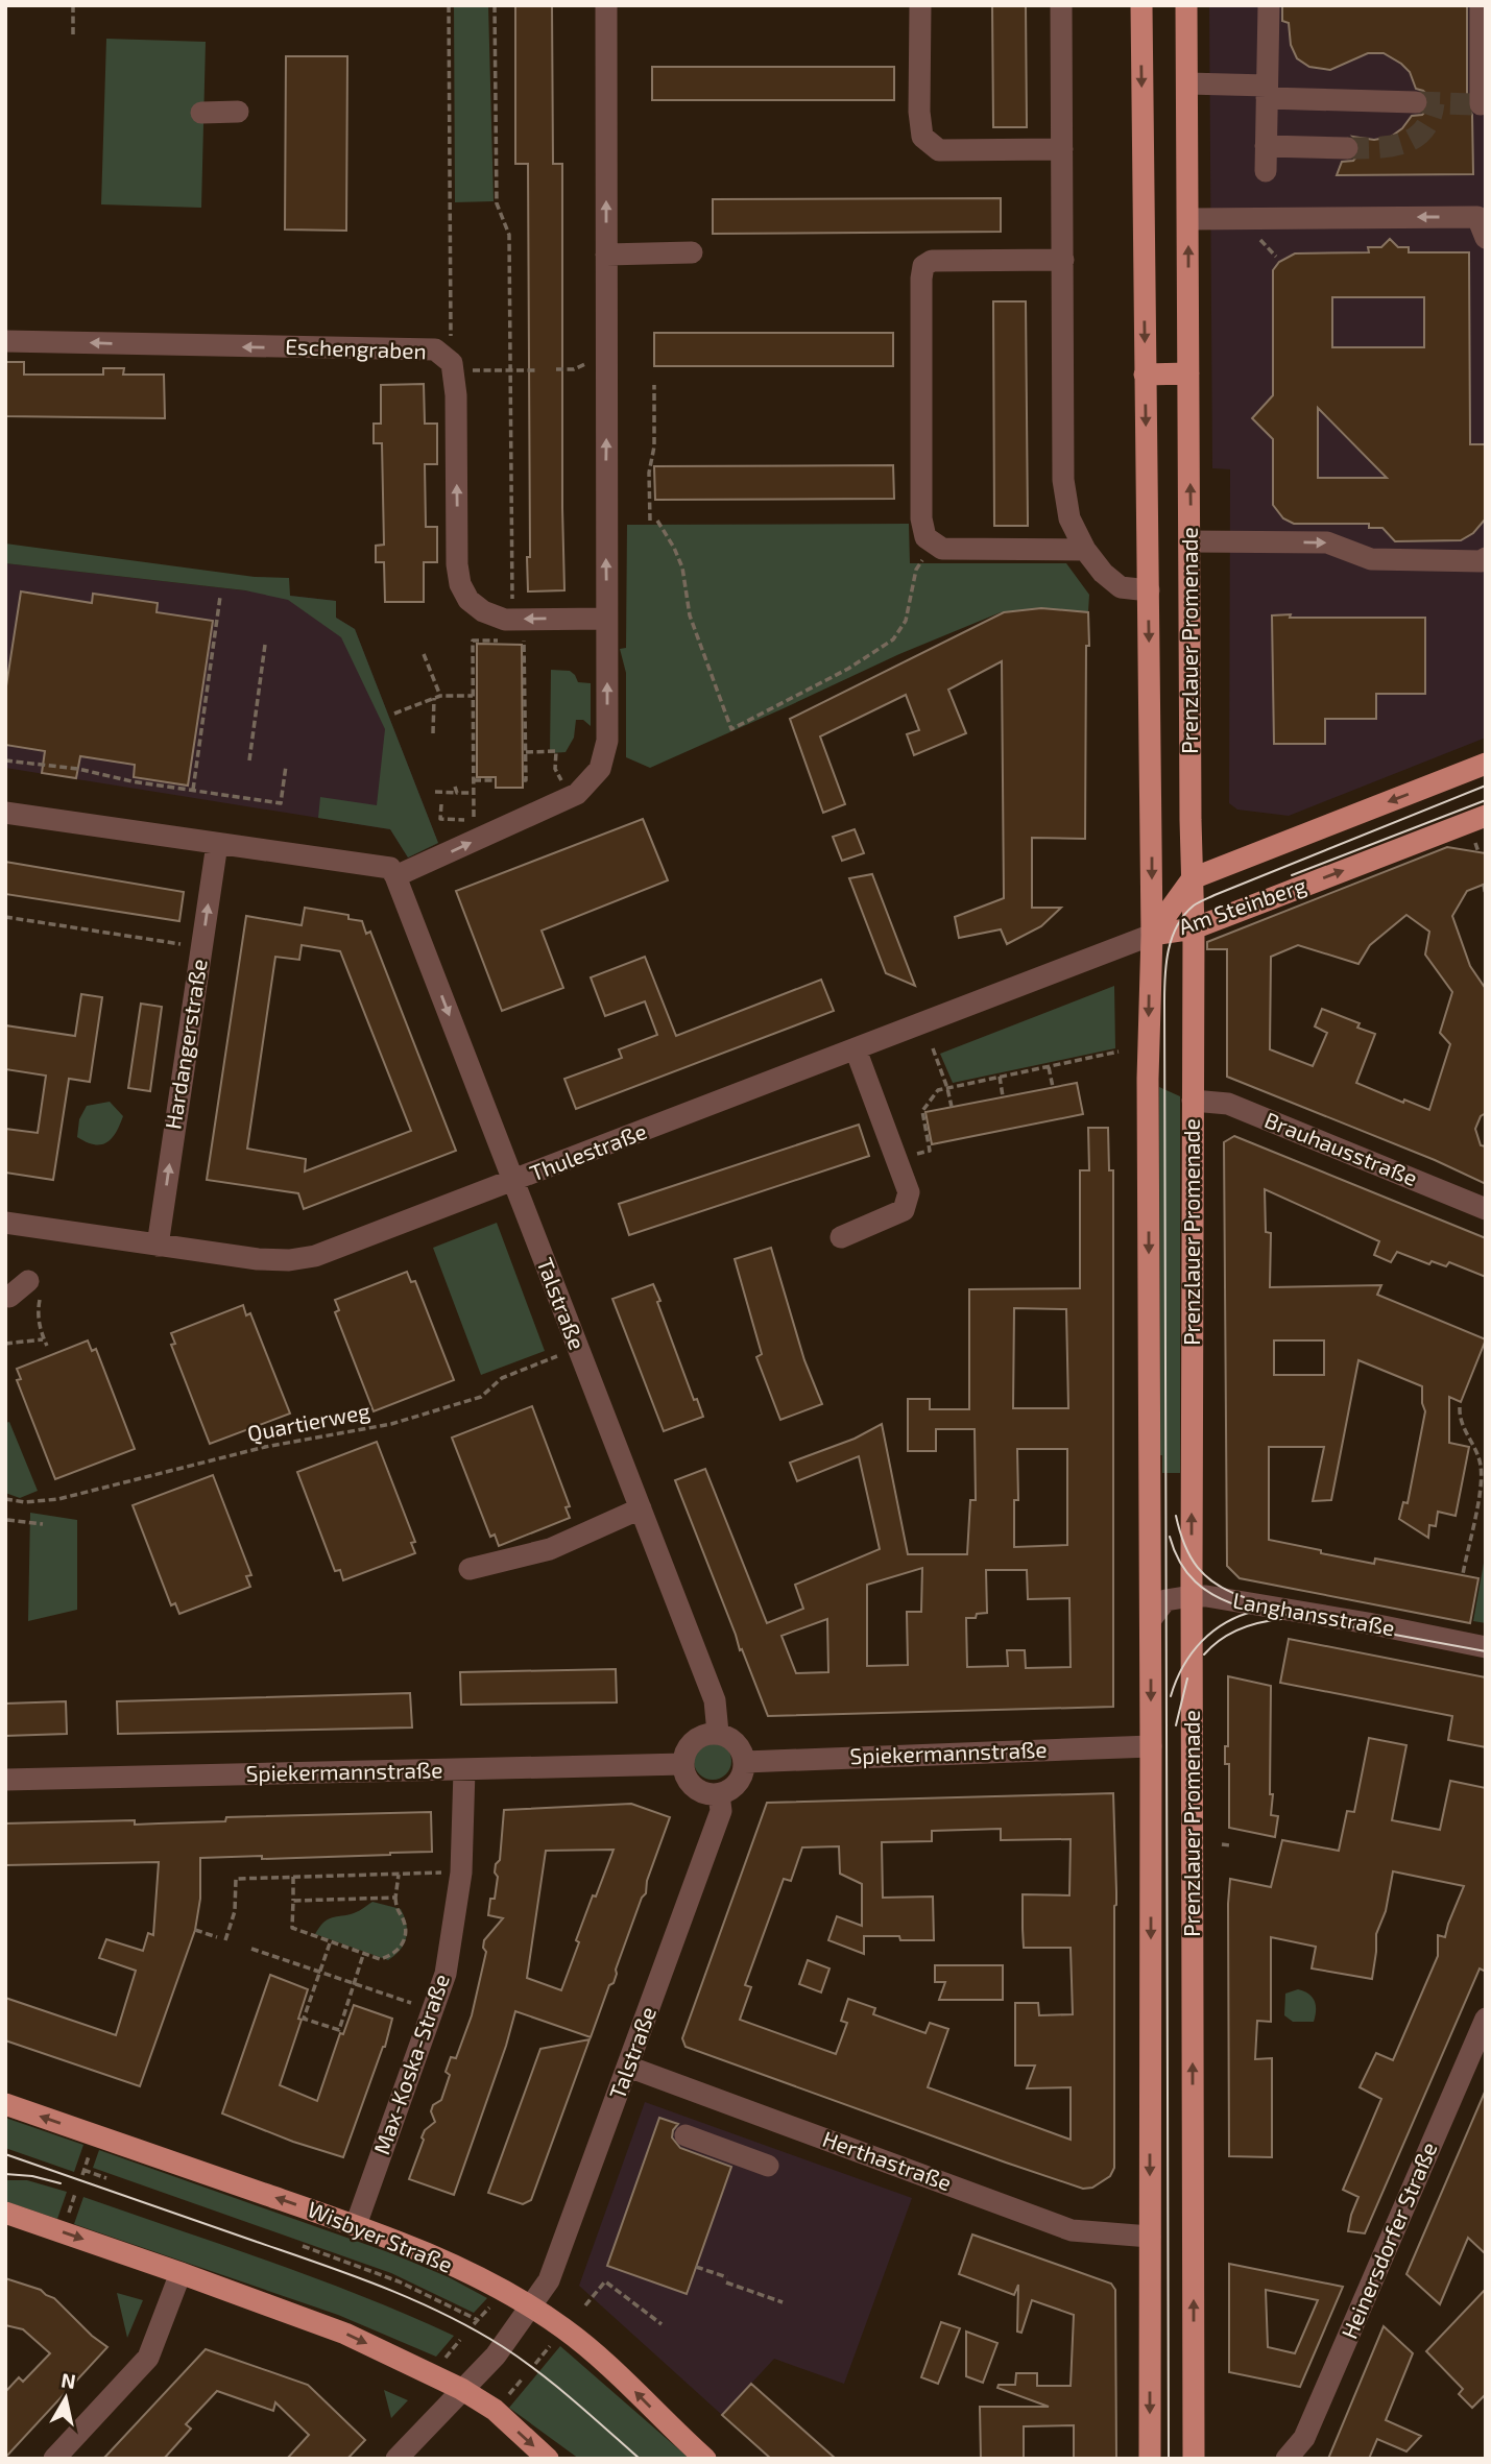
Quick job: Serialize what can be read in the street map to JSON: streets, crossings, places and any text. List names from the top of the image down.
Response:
{
  "streets": {
    "main road": ["Prenzlauer Promenade", "Am Steinberg", "Wisbyer Straße"],
    "street": [
      "Eschengraben",
      "Hardangerstraße",
      "Brauhausstraße",
      "Thulestraße",
      "Talstraße",
      "Langhansstraße",
      "Spiekermannstraße",
      "Max-Koska-Straße",
      "Herthastraße",
      "Heinersdorfer Straße"
    ],
    "path": ["Quartierweg"]
  },
  "crossings": [
    ["Prenzlauer Promenade", "Am Steinberg"],
    ["Prenzlauer Promenade", "Brauhausstraße"],
    ["Prenzlauer Promenade", "Thulestraße"],
    ["Prenzlauer Promenade", "Langhansstraße"],
    ["Prenzlauer Promenade", "Spiekermannstraße"],
    ["Prenzlauer Promenade", "Herthastraße"],
    ["Am Steinberg", "Thulestraße"],
    ["Hardangerstraße", "Thulestraße"],
    ["Thulestraße", "Talstraße"],
    ["Talstraße", "Quartierweg"],
    ["Talstraße", "Spiekermannstraße"],
    ["Talstraße", "Herthastraße"],
    ["Talstraße", "Wisbyer Straße"],
    ["Spiekermannstraße", "Max-Koska-Straße"],
    ["Max-Koska-Straße", "Wisbyer Straße"]
  ],
  "one_way": ["Hardangerstraße"],
  "north": "top"
}
